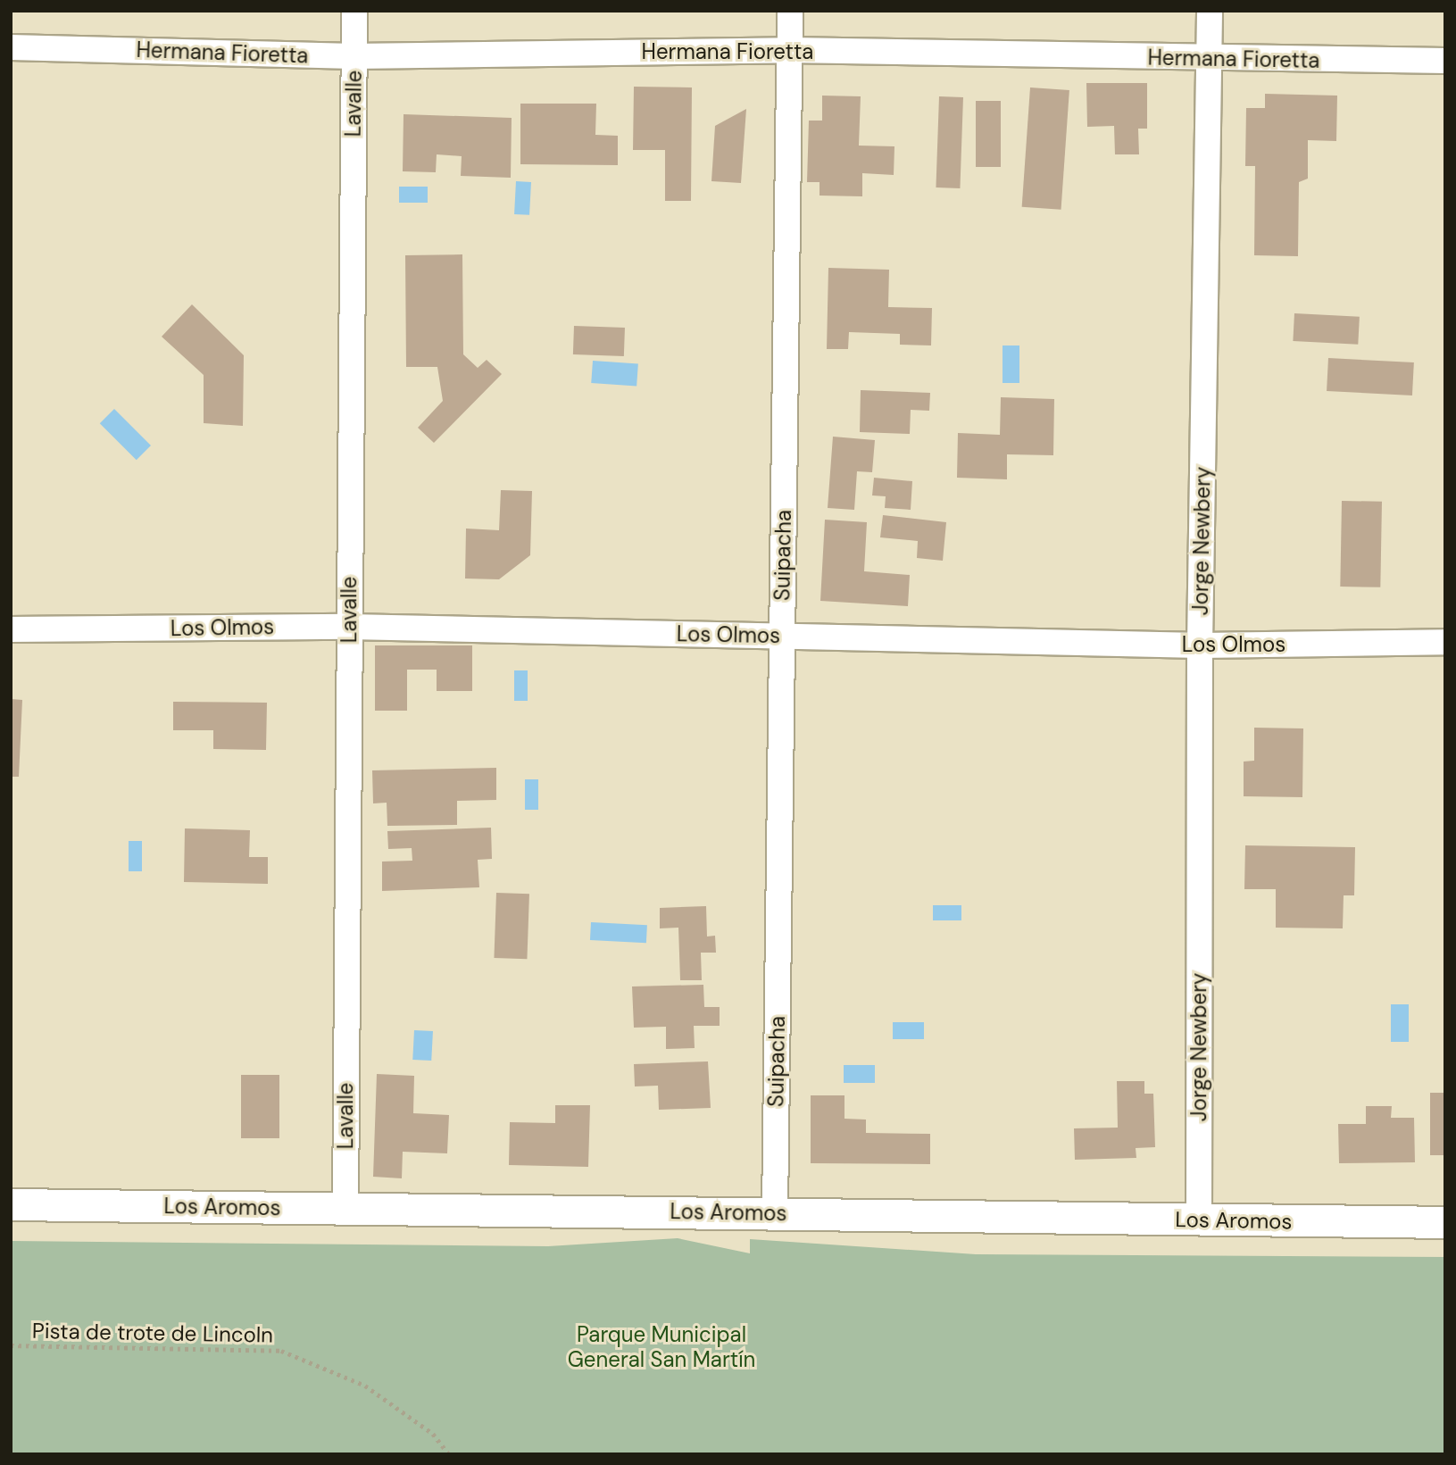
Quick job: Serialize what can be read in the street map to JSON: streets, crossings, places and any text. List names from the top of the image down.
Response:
{
  "streets": {
    "street": [
      "Hermana Fioretta",
      "Lavalle",
      "Jorge Newbery",
      "Suipacha",
      "Los Olmos",
      "Los Aromos"
    ],
    "path": ["Pista de trote de Lincoln"]
  },
  "crossings": [
    ["Hermana Fioretta", "Lavalle"],
    ["Hermana Fioretta", "Jorge Newbery"],
    ["Hermana Fioretta", "Suipacha"],
    ["Lavalle", "Los Olmos"],
    ["Lavalle", "Los Aromos"],
    ["Jorge Newbery", "Los Olmos"],
    ["Jorge Newbery", "Los Aromos"],
    ["Suipacha", "Los Olmos"],
    ["Suipacha", "Los Aromos"]
  ],
  "parks": ["Parque Municipal General San Martín"]
}
